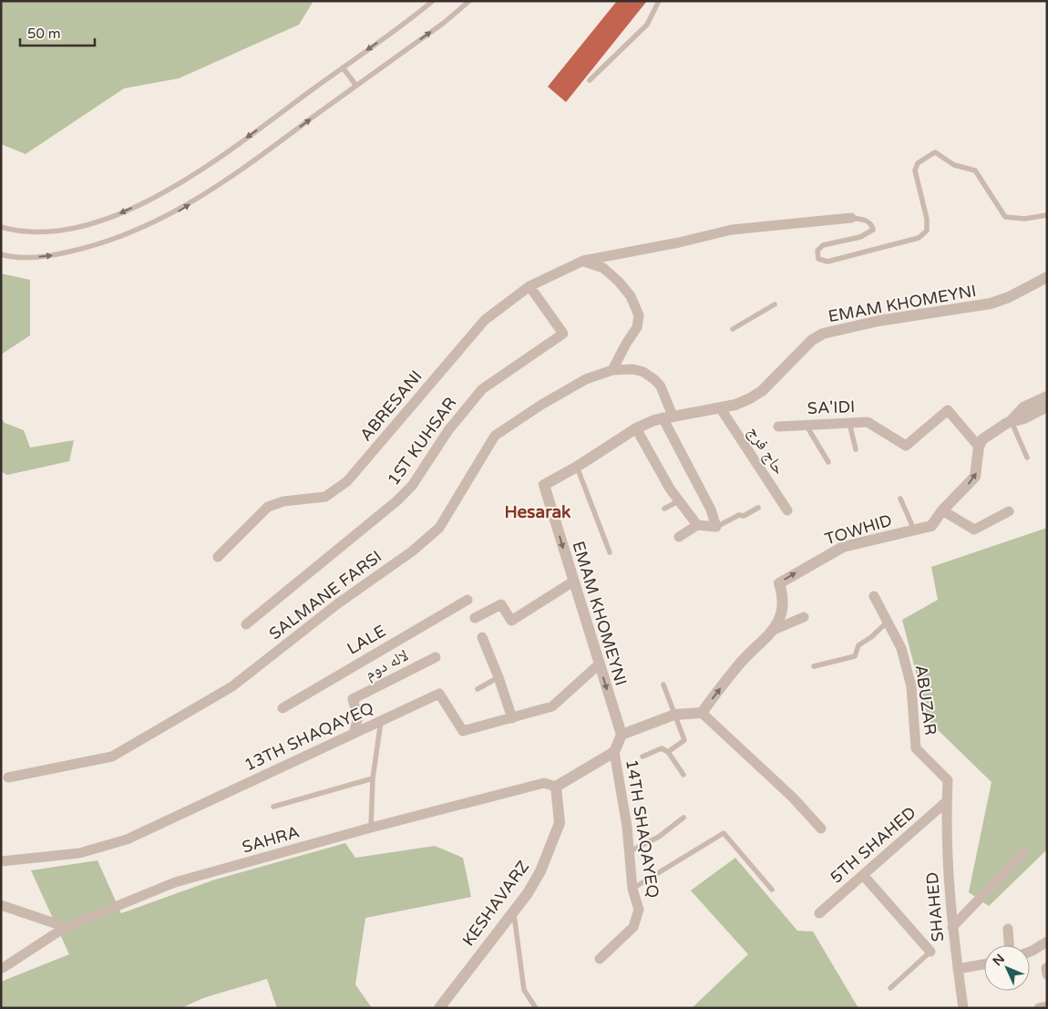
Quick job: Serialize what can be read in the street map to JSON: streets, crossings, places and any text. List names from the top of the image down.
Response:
{
  "streets": {
    "street": [
      "EMAM KHOMEYNI",
      "ABRESANI",
      "SA'IDI",
      "1ST KUHSAR",
      "حاج فرج",
      "TOWHID",
      "SALMANE FARSI",
      "LALE",
      "لاله دوم",
      "ABUZAR",
      "13TH SHAQAYEQ",
      "14TH SHAQAYEQ",
      "SAHRA",
      "5TH SHAHED",
      "KESHAVARZ",
      "SHAHED"
    ]
  },
  "crossings": [
    ["EMAM KHOMEYNI", "حاج فرج"],
    ["EMAM KHOMEYNI", "13TH SHAQAYEQ"],
    ["ABRESANI", "1ST KUHSAR"],
    ["SA'IDI", "TOWHID"],
    ["لاله دوم", "13TH SHAQAYEQ"],
    ["ABUZAR", "5TH SHAHED"],
    ["ABUZAR", "SHAHED"],
    ["SAHRA", "KESHAVARZ"],
    ["5TH SHAHED", "SHAHED"]
  ],
  "one_way": ["TOWHID"],
  "districts": ["Hesarak"],
  "scale_bar": "50 m",
  "north": "top left"
}
